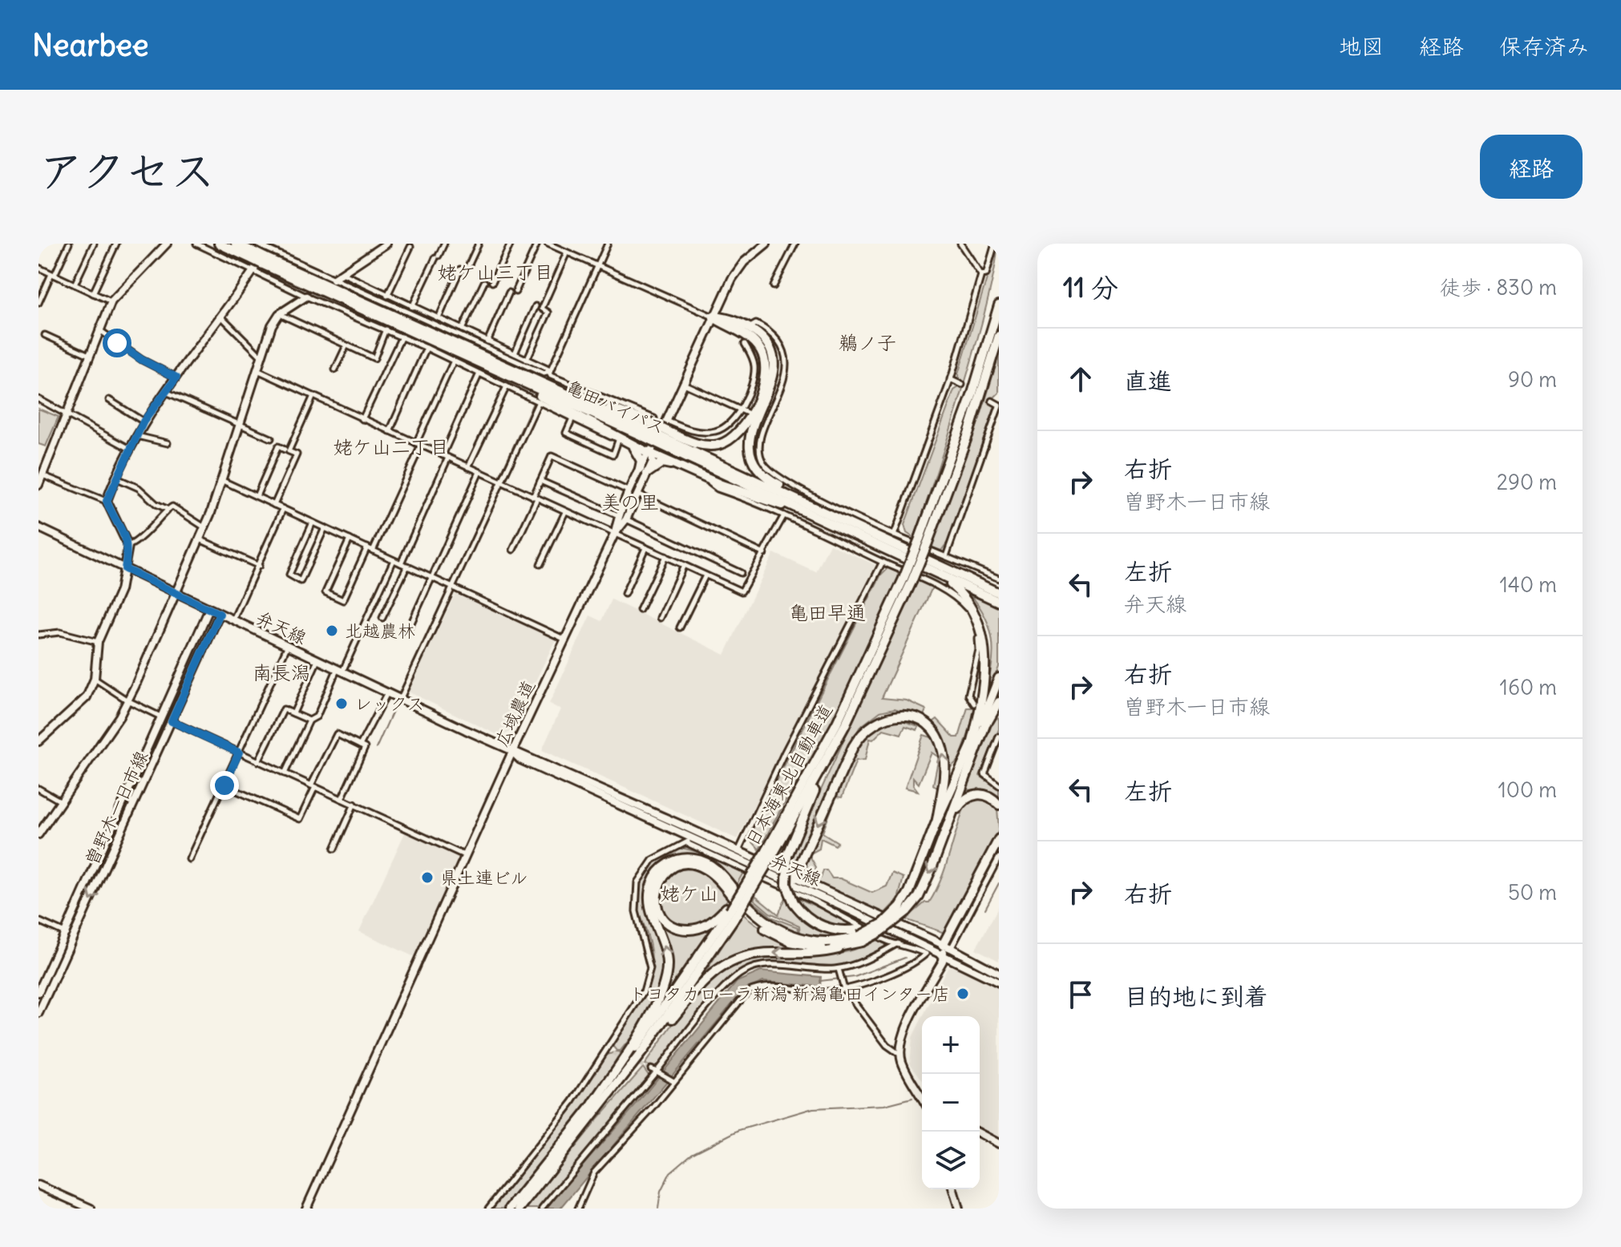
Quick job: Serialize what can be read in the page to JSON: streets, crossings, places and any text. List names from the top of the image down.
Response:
{
  "streets": {
    "highway": ["亀田バイパス", "日本海東北自動車道"],
    "street": ["弁天線", "広域農道", "曽野木一日市線"]
  },
  "crossings": [
    ["弁天線", "広域農道"],
    ["弁天線", "曽野木一日市線"]
  ],
  "districts": [
    "姥ケ山三丁目",
    "鵜ノ子",
    "姥ケ山二丁目",
    "美の里",
    "亀田早通",
    "南長潟",
    "姥ケ山"
  ],
  "places": [
    "北越農林",
    "レックス",
    "県土連ビル",
    "トヨタカローラ新潟 新潟亀田インター店"
  ],
  "page": {
    "header": "Nearbee",
    "nav": ["地図", "経路", "保存済み"],
    "title": "アクセス",
    "buttons": "経路",
    "heading": ["11 分", "徒歩 · 830 m"],
    "list": [
      ["直進", "90 m"],
      ["右折", "曽野木一日市線", "290 m"],
      ["左折", "弁天線", "140 m"],
      ["右折", "曽野木一日市線", "160 m"],
      ["左折", "100 m"],
      ["右折", "50 m"],
      "目的地に到着"
    ],
    "map_buttons": ["+", "−"]
  }
}
